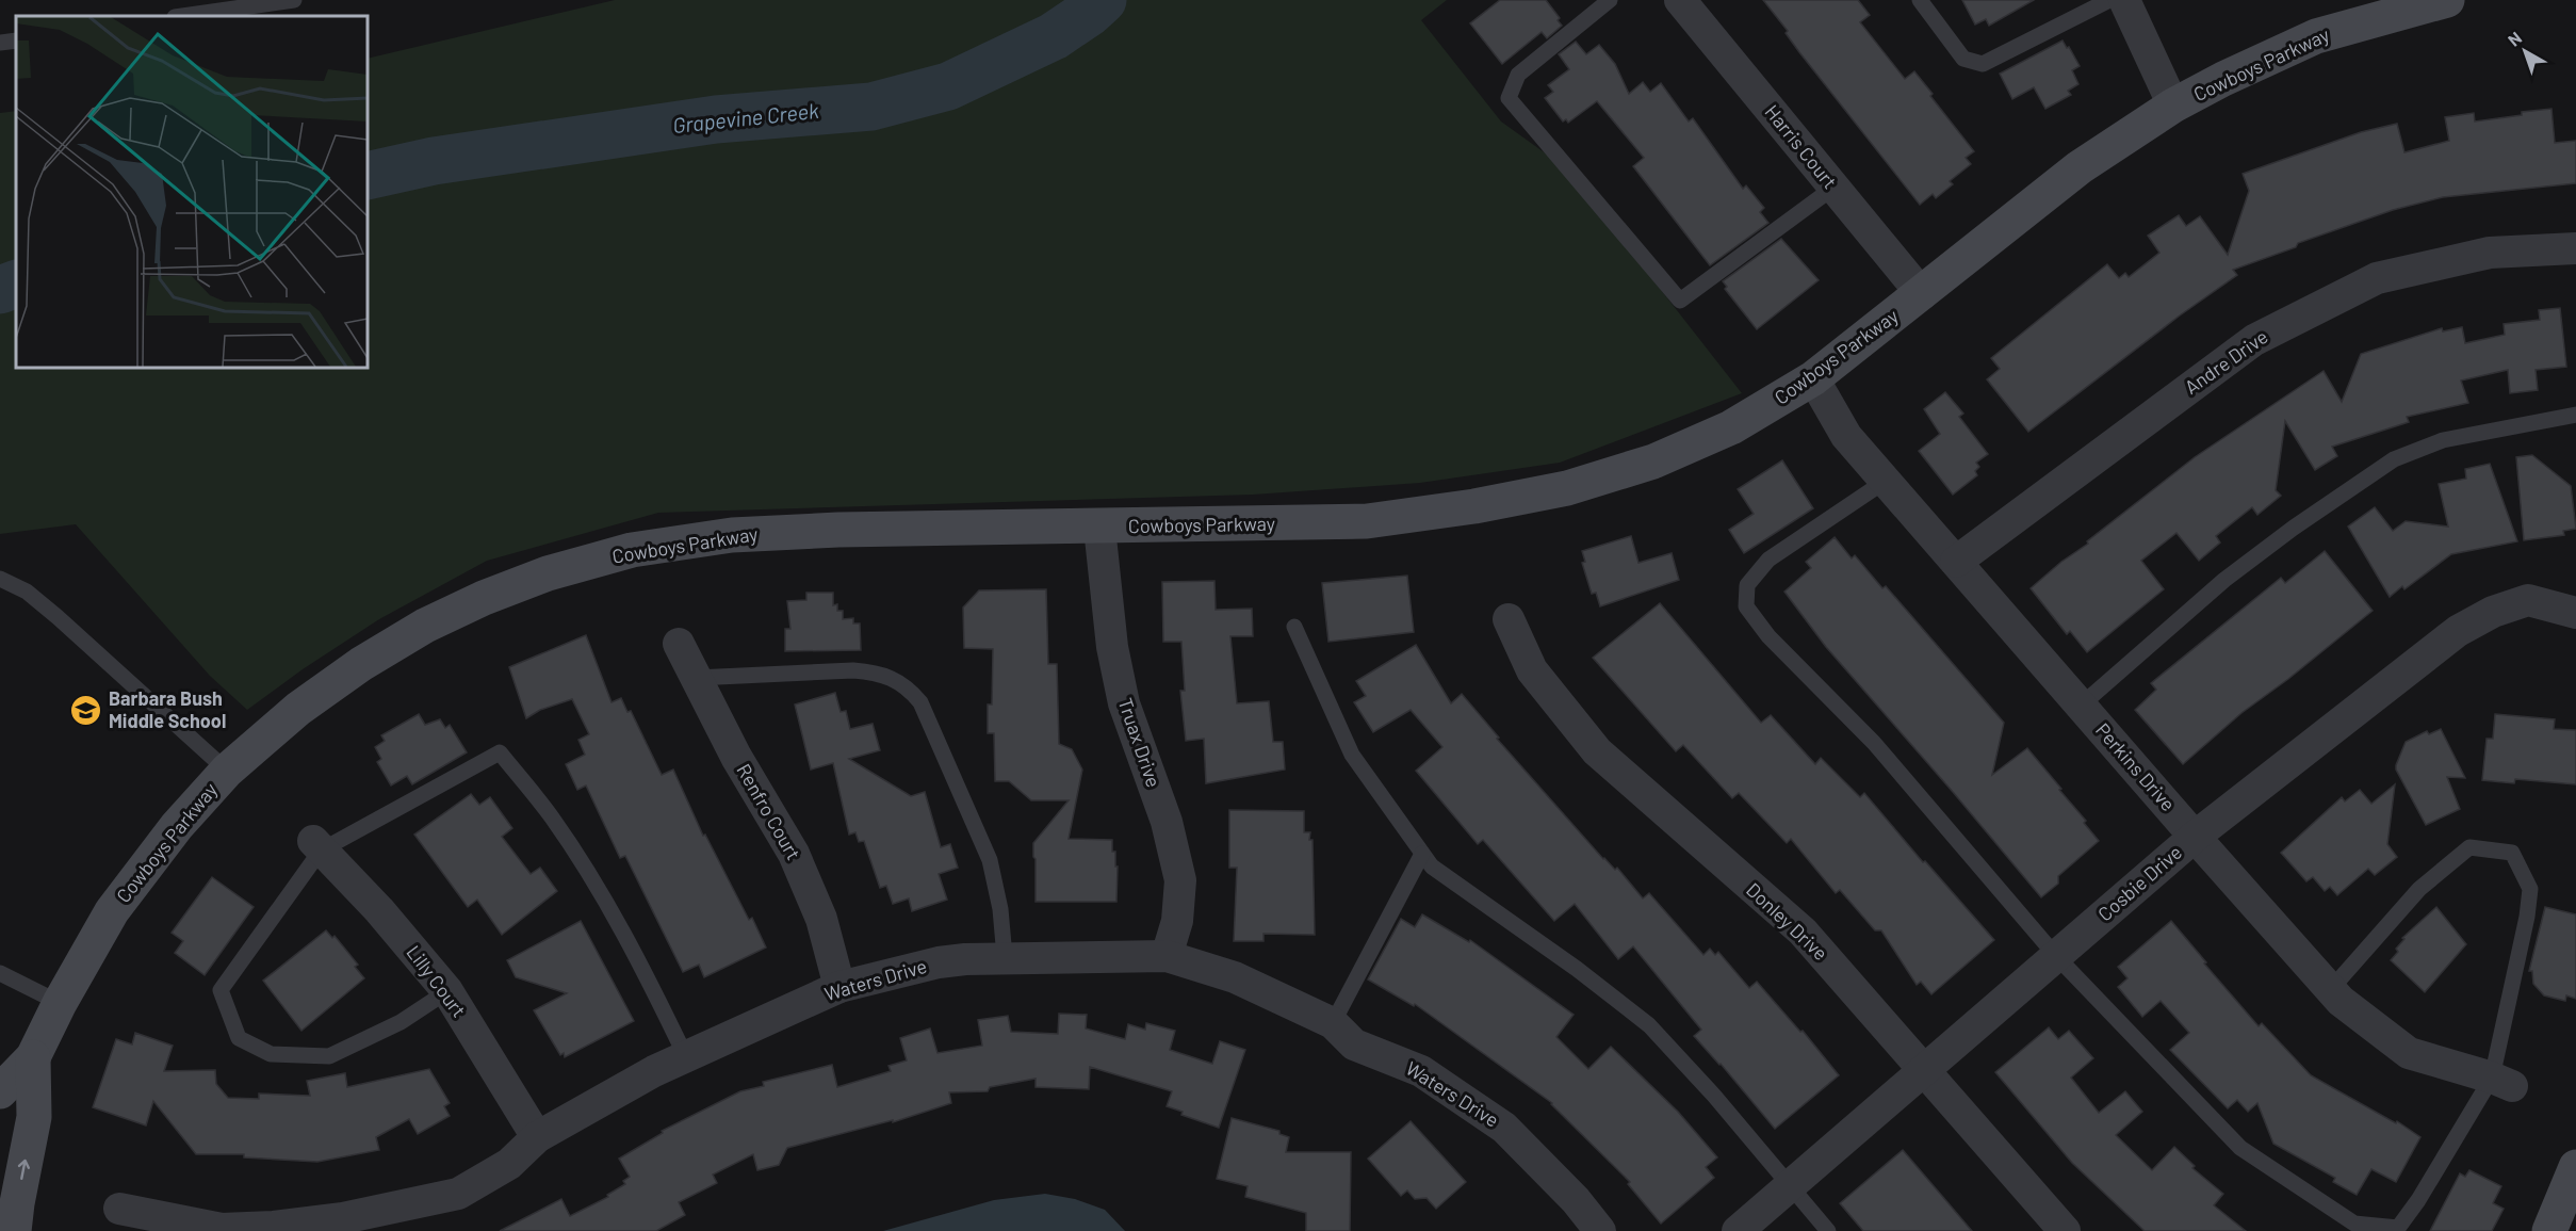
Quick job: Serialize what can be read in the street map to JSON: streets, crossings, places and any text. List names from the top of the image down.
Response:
{
  "streets": {
    "street": [
      "Cowboys Parkway",
      "Harris Court",
      "Andre Drive",
      "Truax Drive",
      "Perkins Drive",
      "Renfro Court",
      "Cosbie Drive",
      "Donley Drive",
      "Waters Drive",
      "Lilly Court"
    ]
  },
  "crossings": [
    ["Cowboys Parkway", "Harris Court"],
    ["Cowboys Parkway", "Truax Drive"],
    ["Cowboys Parkway", "Perkins Drive"],
    ["Andre Drive", "Perkins Drive"],
    ["Truax Drive", "Waters Drive"],
    ["Perkins Drive", "Cosbie Drive"],
    ["Renfro Court", "Waters Drive"],
    ["Cosbie Drive", "Donley Drive"],
    ["Waters Drive", "Lilly Court"]
  ],
  "water": ["Grapevine Creek"],
  "places": {
    "school or university": ["Barbara Bush Middle School"]
  },
  "north": "top left"
}
